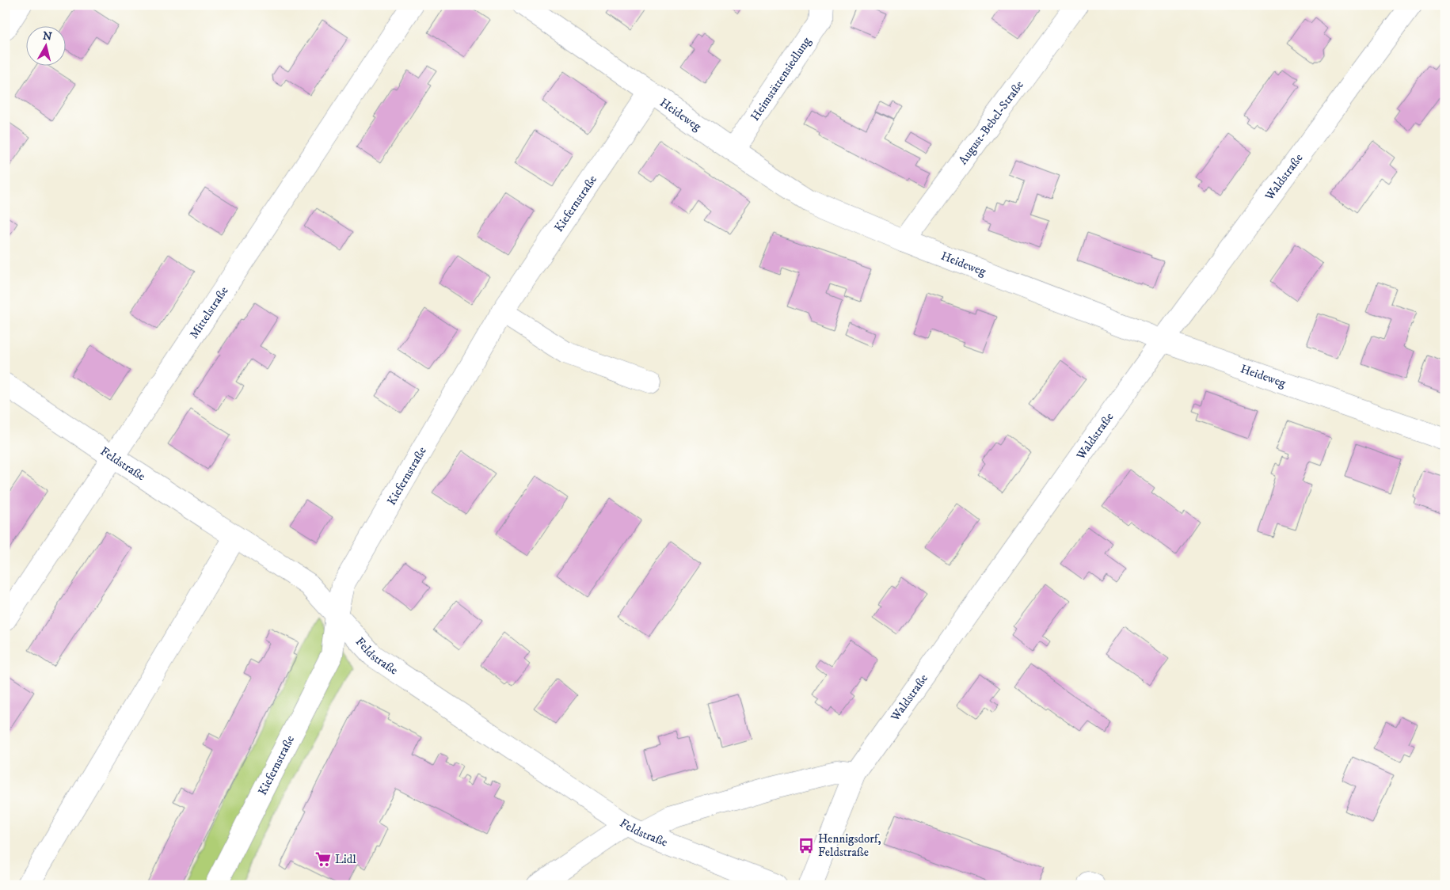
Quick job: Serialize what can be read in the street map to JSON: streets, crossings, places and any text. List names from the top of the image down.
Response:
{
  "streets": {
    "street": [
      "Heimstättensiedlung",
      "Heideweg",
      "August-Bebel-Straße",
      "Waldstraße",
      "Kiefernstraße",
      "Mittelstraße",
      "Feldstraße"
    ]
  },
  "crossings": [
    ["Heimstättensiedlung", "Heideweg"],
    ["Heideweg", "August-Bebel-Straße"],
    ["Heideweg", "Waldstraße"],
    ["Heideweg", "Kiefernstraße"],
    ["Kiefernstraße", "Feldstraße"],
    ["Mittelstraße", "Feldstraße"]
  ],
  "places": {
    "bus stop": ["Hennigsdorf, Feldstraße"],
    "supermarket": ["Lidl"]
  },
  "north": "top"
}
